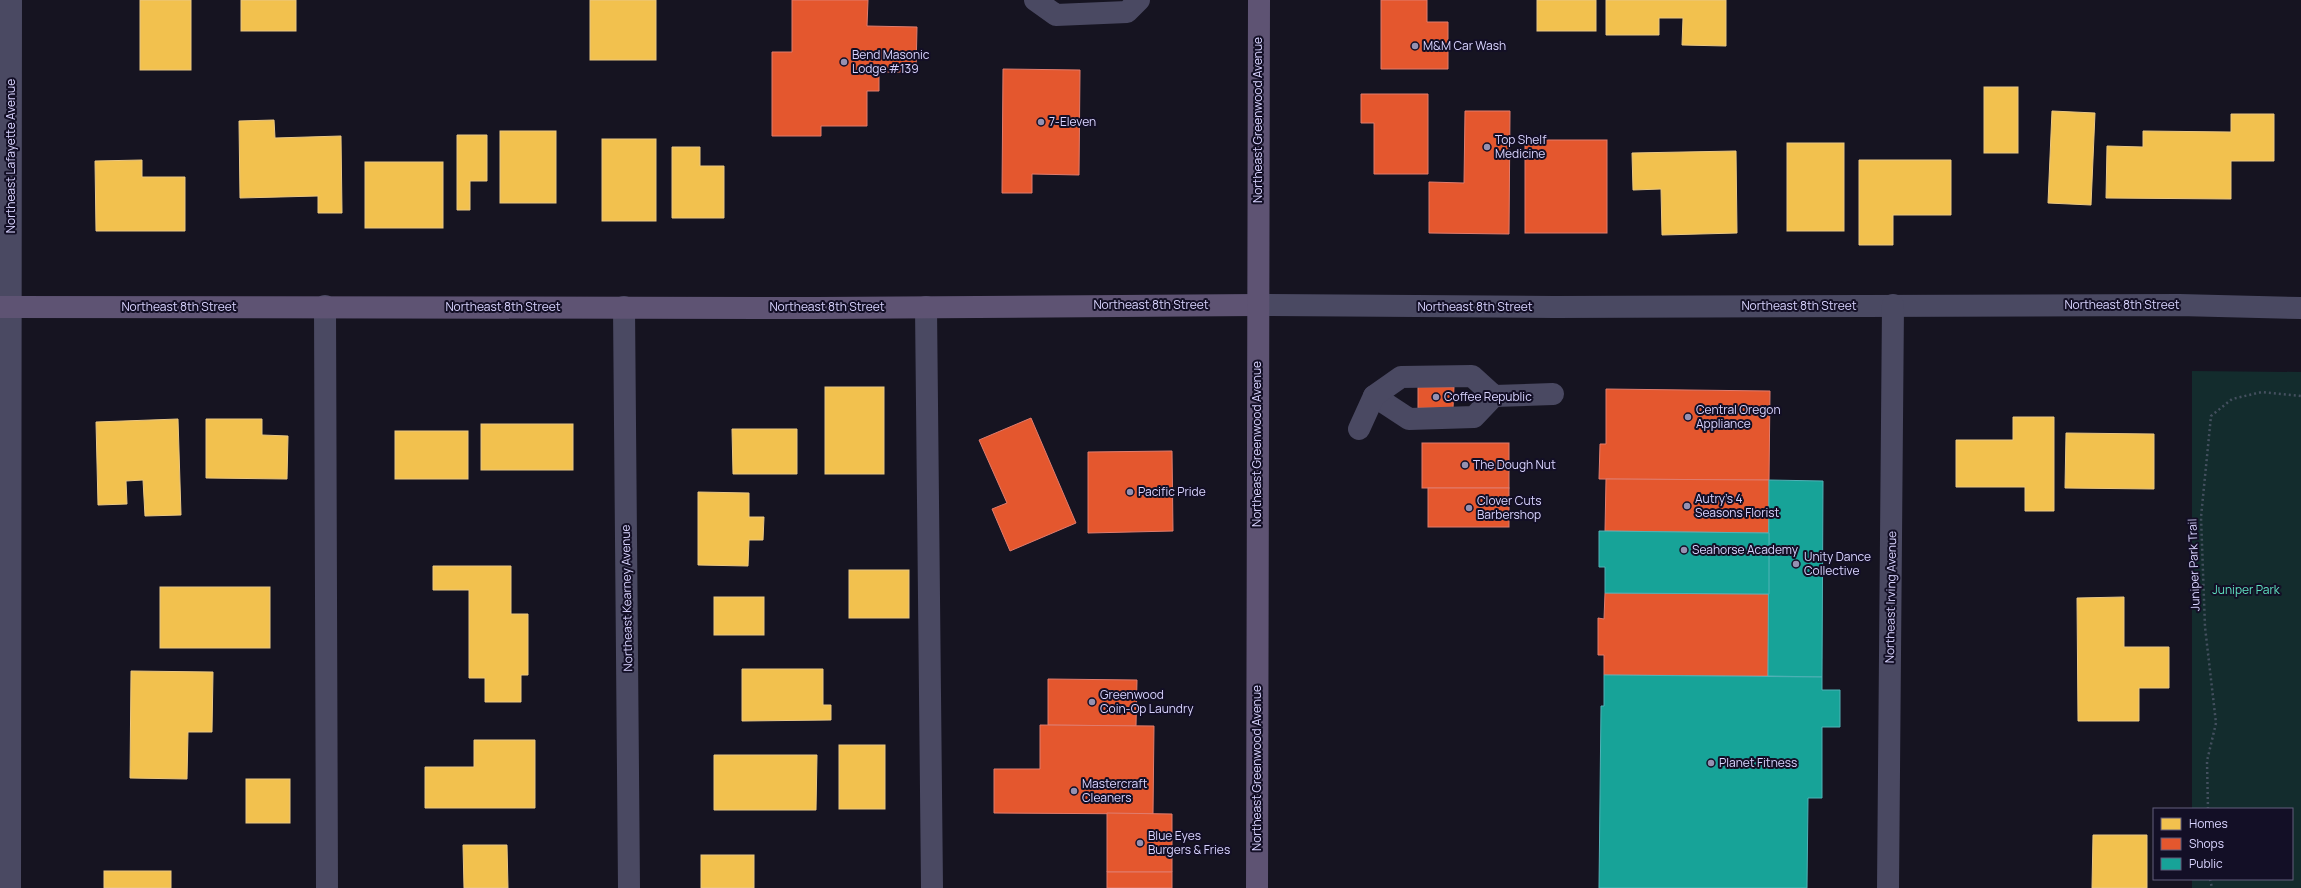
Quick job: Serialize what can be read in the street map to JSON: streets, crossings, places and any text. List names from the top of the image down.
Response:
{
  "streets": {
    "main road": ["Northeast Greenwood Avenue", "Northeast 8th Street"],
    "street": ["Northeast Lafayette Avenue", "Northeast Irving Avenue", "Northeast Kearney Avenue"],
    "path": ["Juniper Park Trail"]
  },
  "crossings": [
    ["Northeast Greenwood Avenue", "Northeast 8th Street"],
    ["Northeast Lafayette Avenue", "Northeast 8th Street"],
    ["Northeast 8th Street", "Northeast Irving Avenue"],
    ["Northeast 8th Street", "Northeast Kearney Avenue"]
  ],
  "parks": ["Juniper Park"],
  "places": [
    "M&M Car Wash",
    "Bend Masonic Lodge #139",
    "7-Eleven",
    "Top Shelf Medicine",
    "Coffee Republic",
    "Central Oregon Appliance",
    "The Dough Nut",
    "Pacific Pride",
    "Autry's 4 Seasons Florist",
    "Clover Cuts Barbershop",
    "Seahorse Academy",
    "Unity Dance Collective",
    "Greenwood Coin-Op Laundry",
    "Planet Fitness",
    "Mastercraft Cleaners",
    "Blue Eyes Burgers & Fries"
  ],
  "legend": ["Homes", "Shops", "Public"]
}
